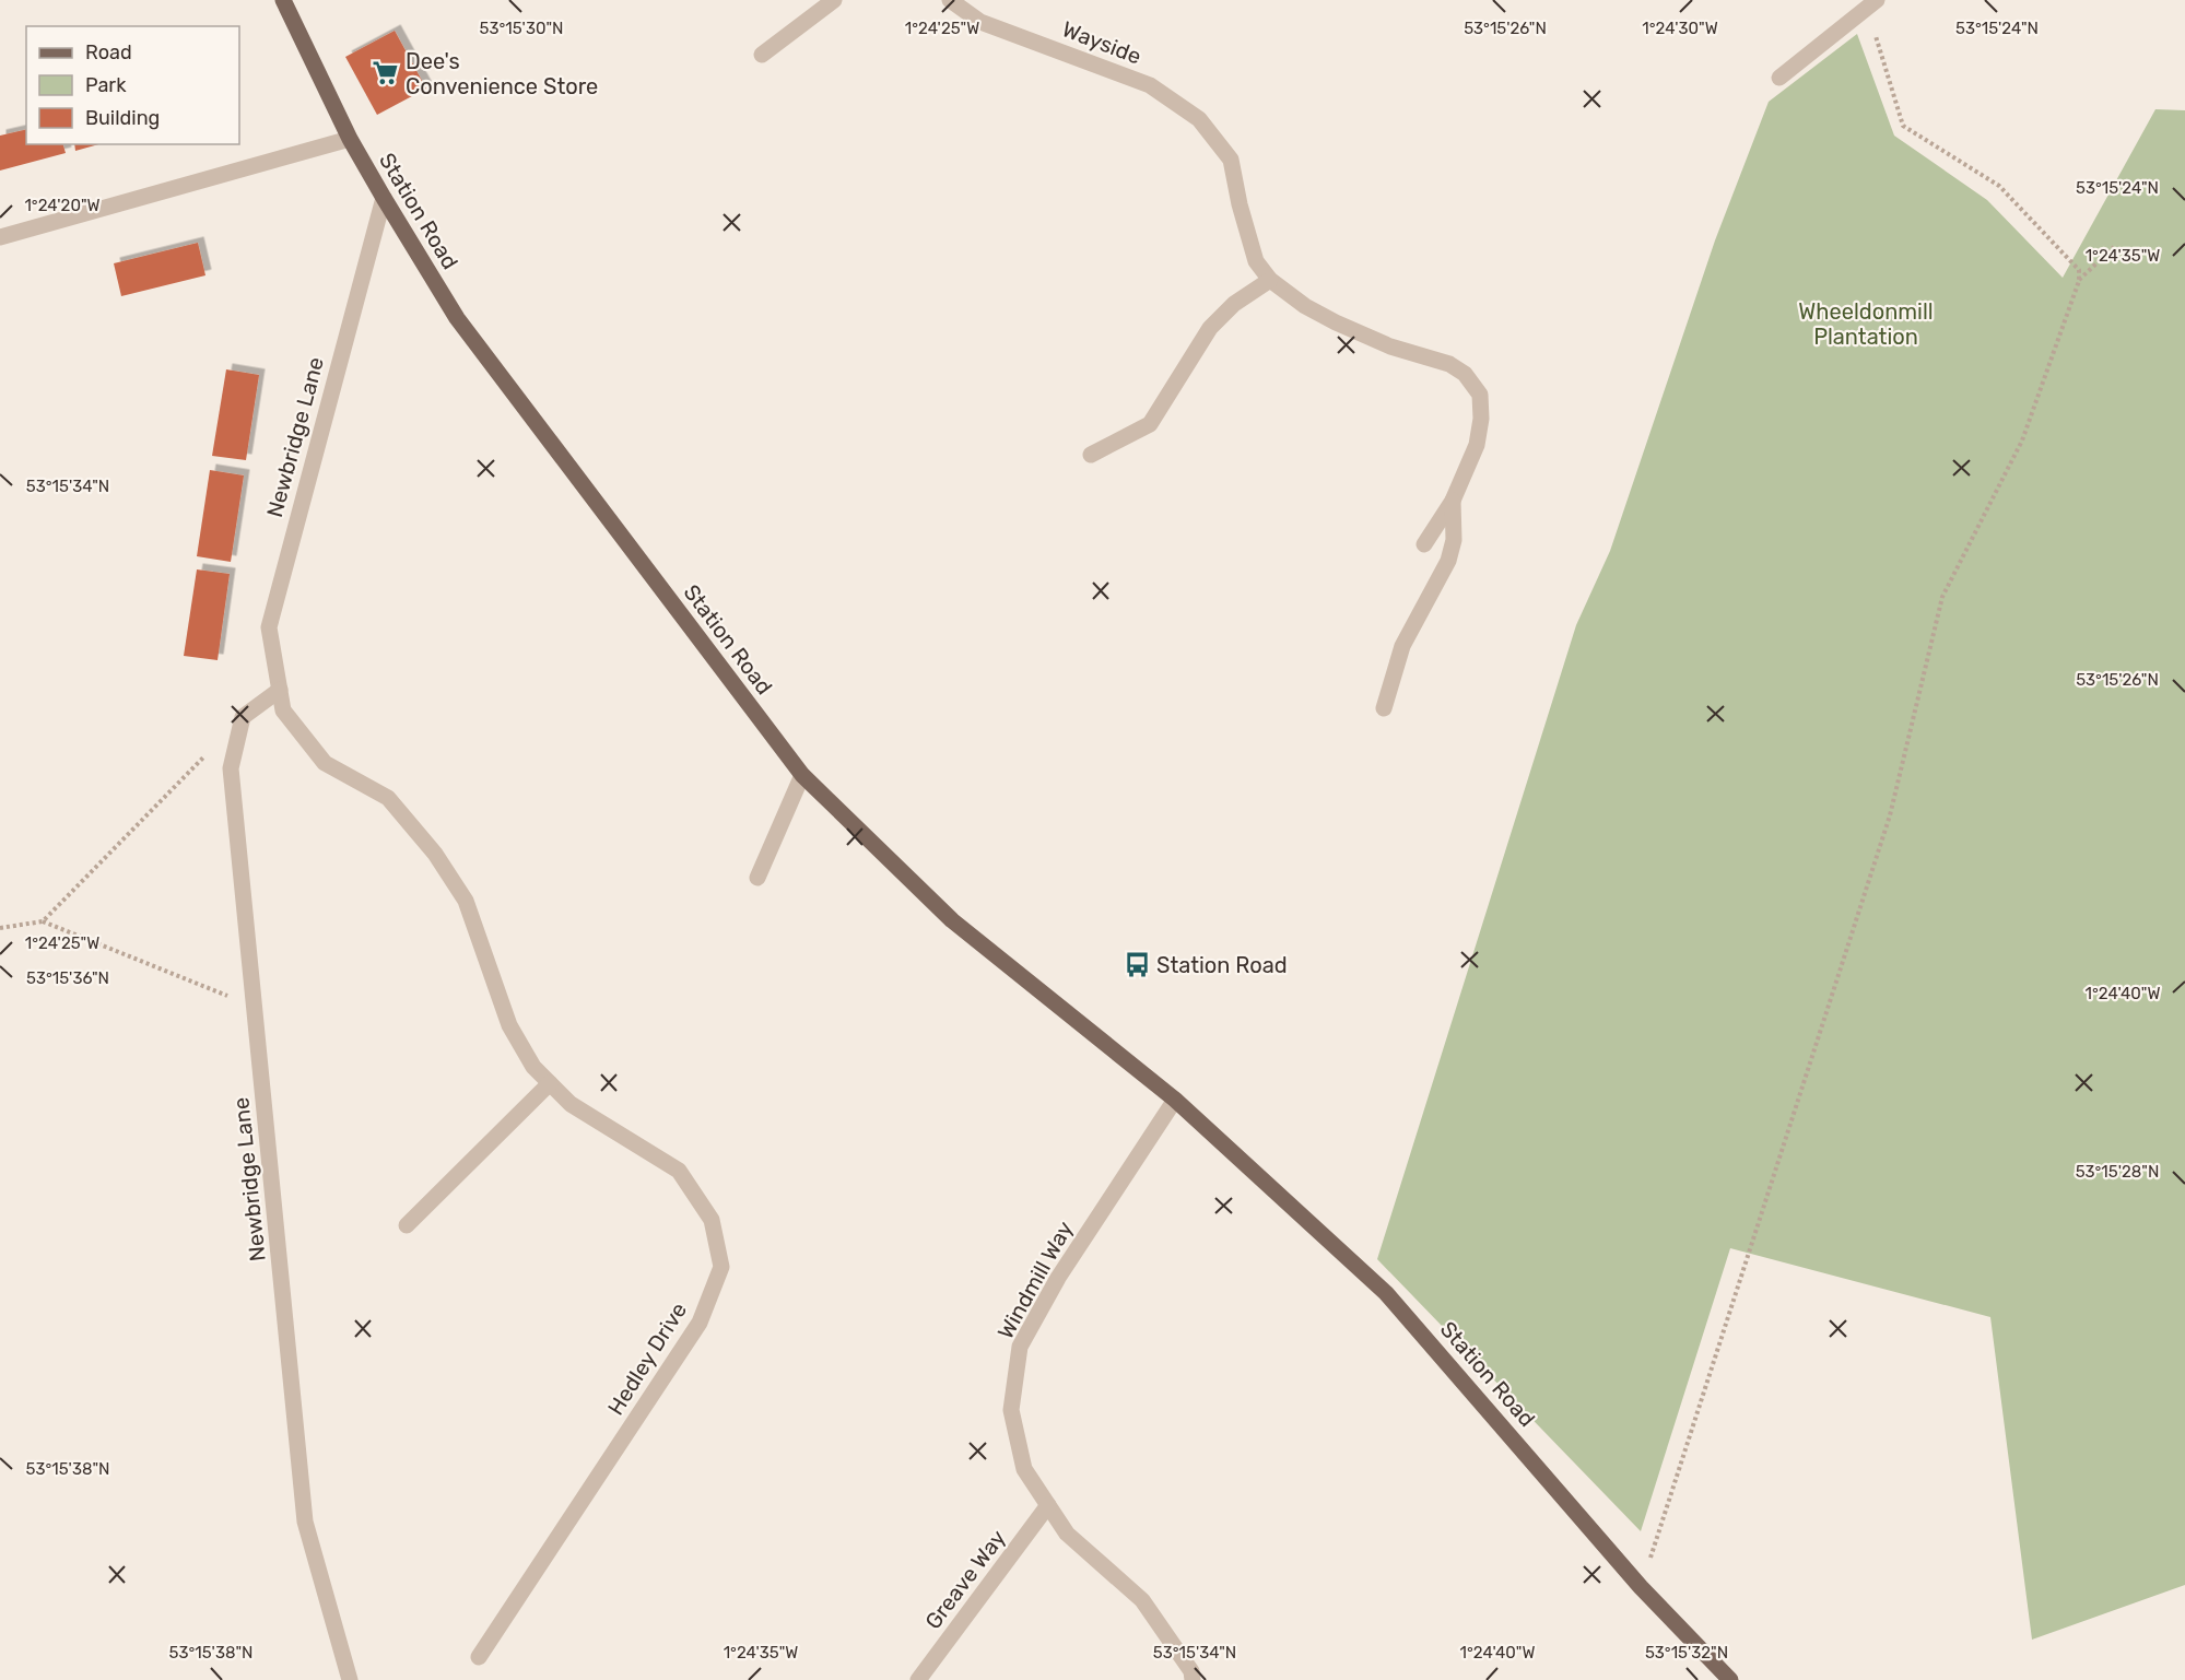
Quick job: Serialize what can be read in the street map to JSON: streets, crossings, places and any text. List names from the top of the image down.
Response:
{
  "streets": {
    "main road": ["Station Road"],
    "street": [
      "Wayside",
      "Newbridge Lane",
      "Windmill Way",
      "Hedley Drive",
      "Greave Way"
    ]
  },
  "crossings": [
    ["Station Road", "Newbridge Lane"],
    ["Station Road", "Windmill Way"],
    ["Newbridge Lane", "Hedley Drive"],
    ["Windmill Way", "Greave Way"]
  ],
  "parks": ["Wheeldonmill Plantation"],
  "places": {
    "supermarket": ["Dee's Convenience Store"],
    "bus stop": ["Station Road"]
  },
  "legend": ["Road", "Park", "Building"],
  "coordinates": [
    "53°15'30\"N",
    "1°24'25\"W",
    "53°15'26\"N",
    "1°24'30\"W",
    "53°15'24\"N",
    "1°24'20\"W",
    "1°24'35\"W",
    "53°15'34\"N",
    "53°15'36\"N",
    "1°24'40\"W",
    "53°15'28\"N",
    "53°15'38\"N",
    "53°15'32\"N"
  ]
}
